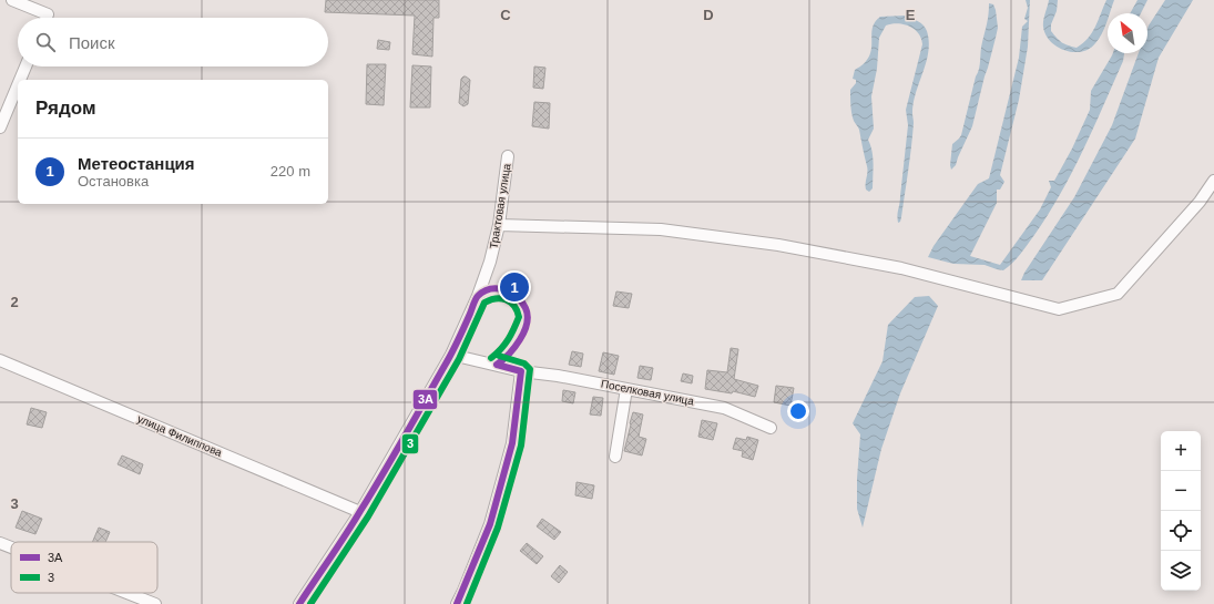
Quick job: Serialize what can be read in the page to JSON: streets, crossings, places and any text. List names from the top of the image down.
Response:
{
  "streets": {
    "street": ["Трактовая улица", "Поселковая улица", "улица Филиппова"]
  },
  "crossings": [
    ["Трактовая улица", "Поселковая улица"],
    ["Трактовая улица", "улица Филиппова"]
  ],
  "lines": ["transit line 3А", "transit line 3"],
  "legend": ["3А", "3"],
  "north": "top left",
  "page": {
    "search": "Поиск",
    "heading": "Рядом",
    "list": [
      {
        "mark": "1",
        "name": "Метеостанция",
        "note": "Остановка",
        "value": "220 m"
      }
    ],
    "pins": "1",
    "map_buttons": ["+", "−"]
  },
  "grid": {
    "columns": ["C", "D", "E"],
    "rows": ["2", "3"]
  }
}
